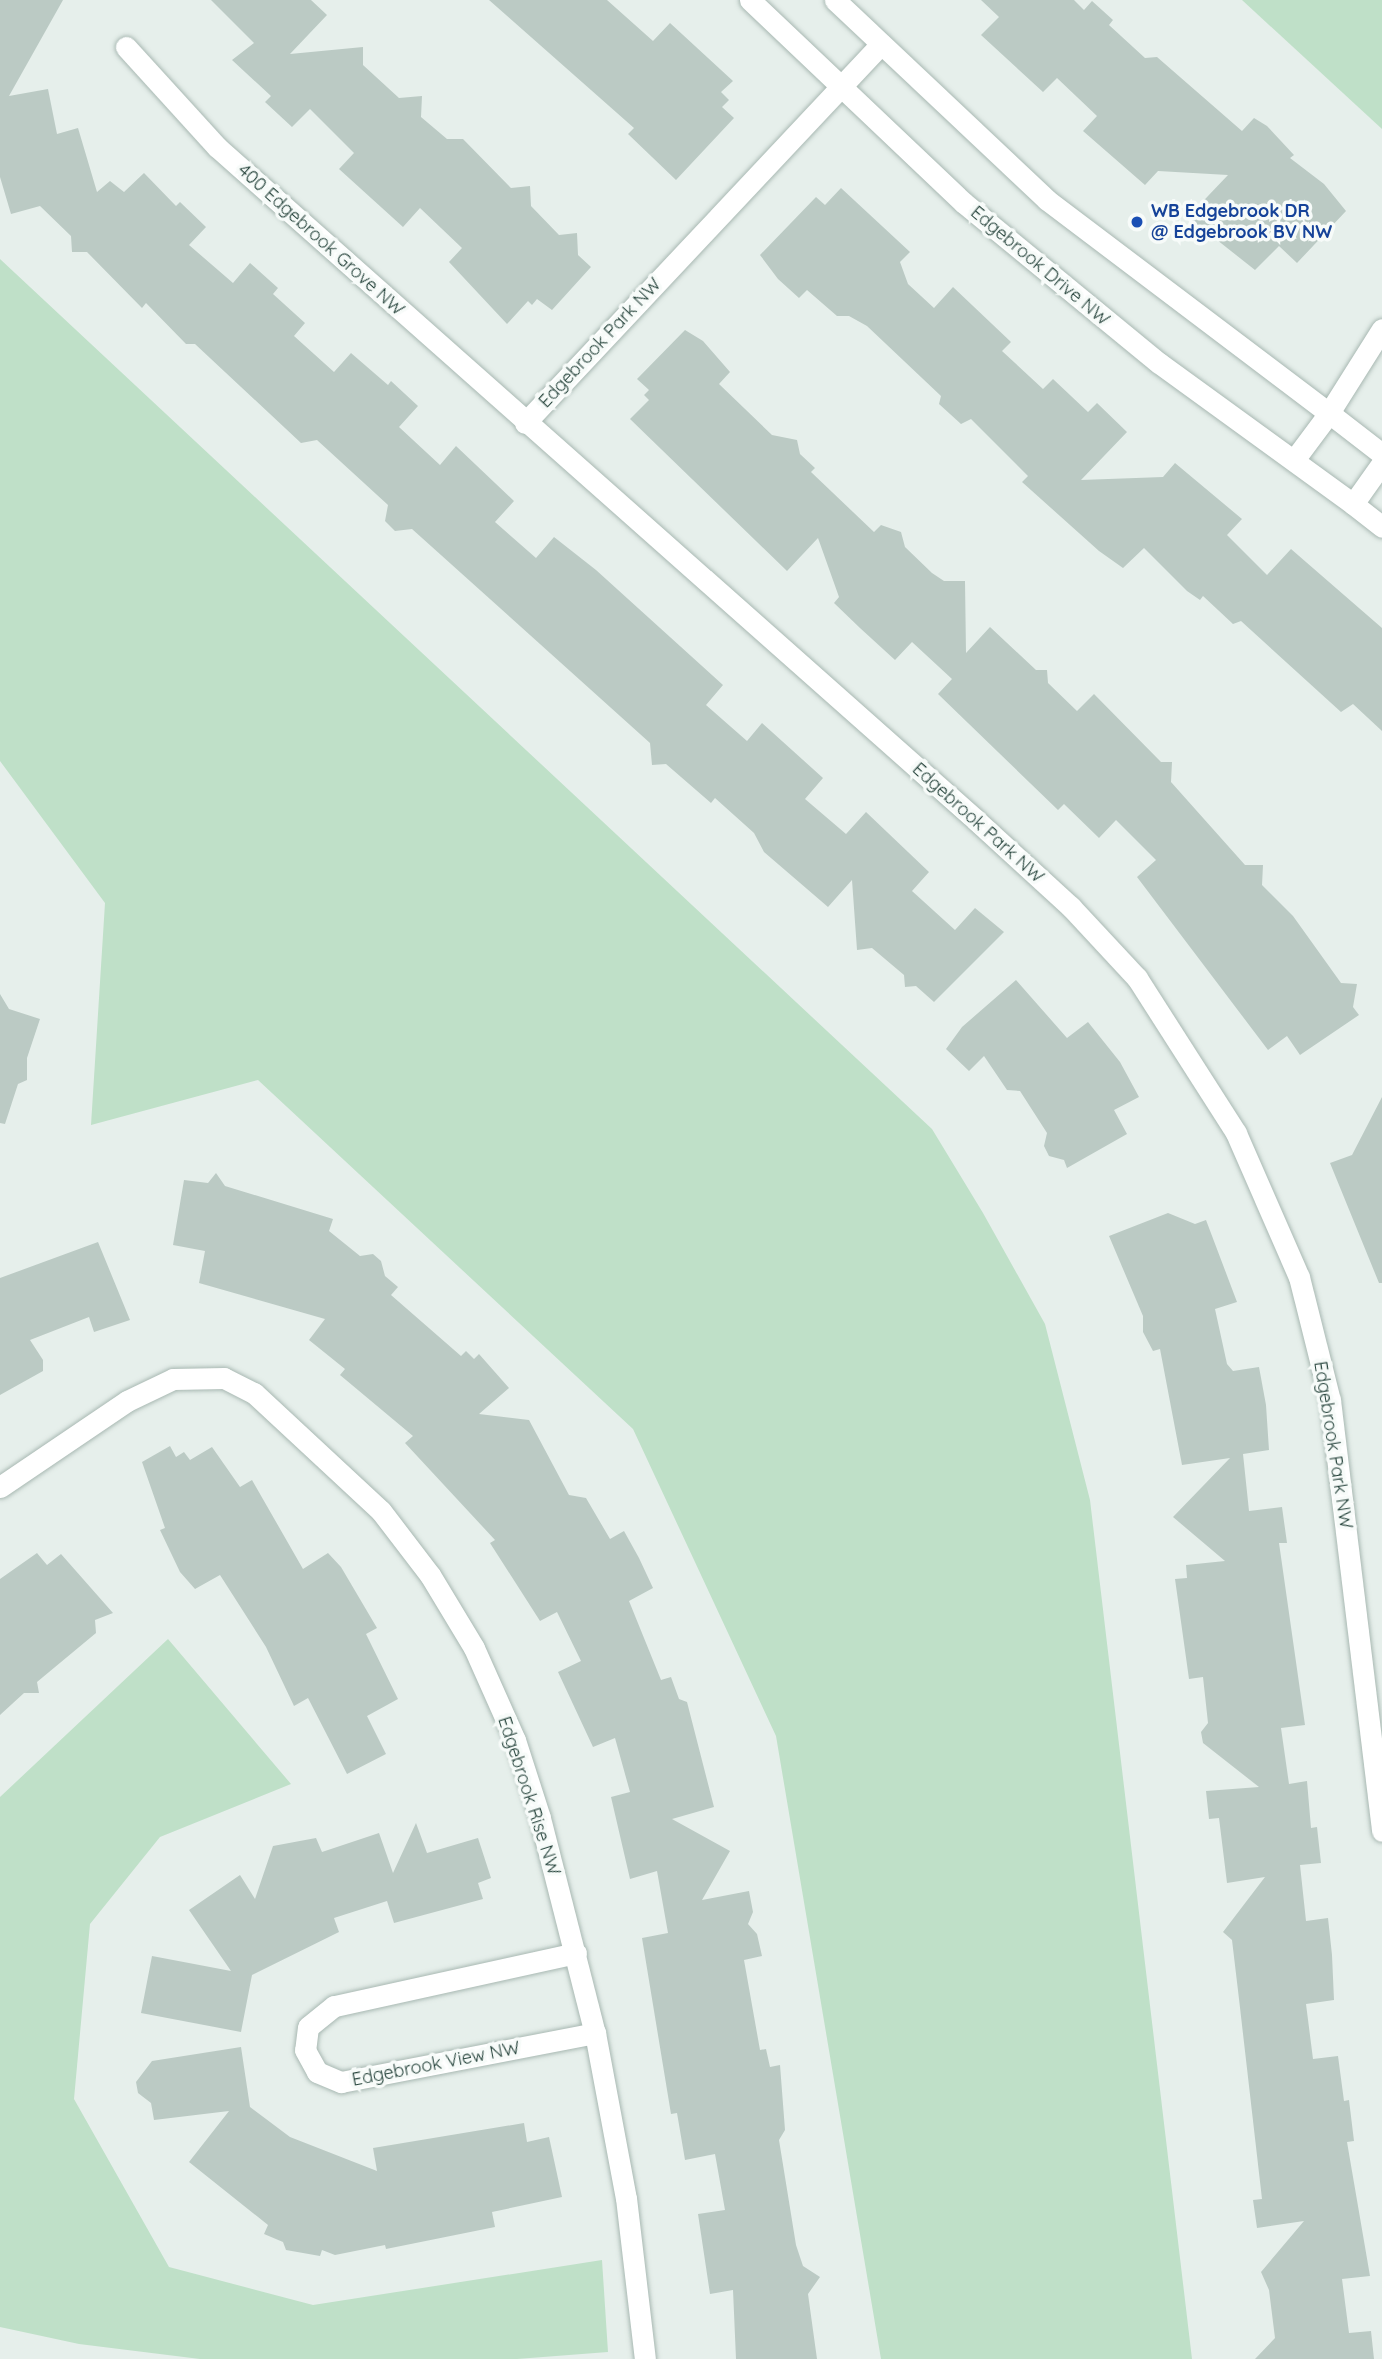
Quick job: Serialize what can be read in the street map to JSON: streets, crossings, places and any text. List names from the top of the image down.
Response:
{
  "streets": {
    "street": [
      "400 Edgebrook Grove NW",
      "Edgebrook Drive NW",
      "Edgebrook Park NW",
      "Edgebrook Rise NW",
      "Edgebrook View NW"
    ]
  },
  "crossings": [
    ["400 Edgebrook Grove NW", "Edgebrook Park NW"],
    ["Edgebrook Drive NW", "Edgebrook Park NW"],
    ["Edgebrook Rise NW", "Edgebrook View NW"]
  ],
  "places": ["WB Edgebrook DR @ Edgebrook BV NW"]
}
